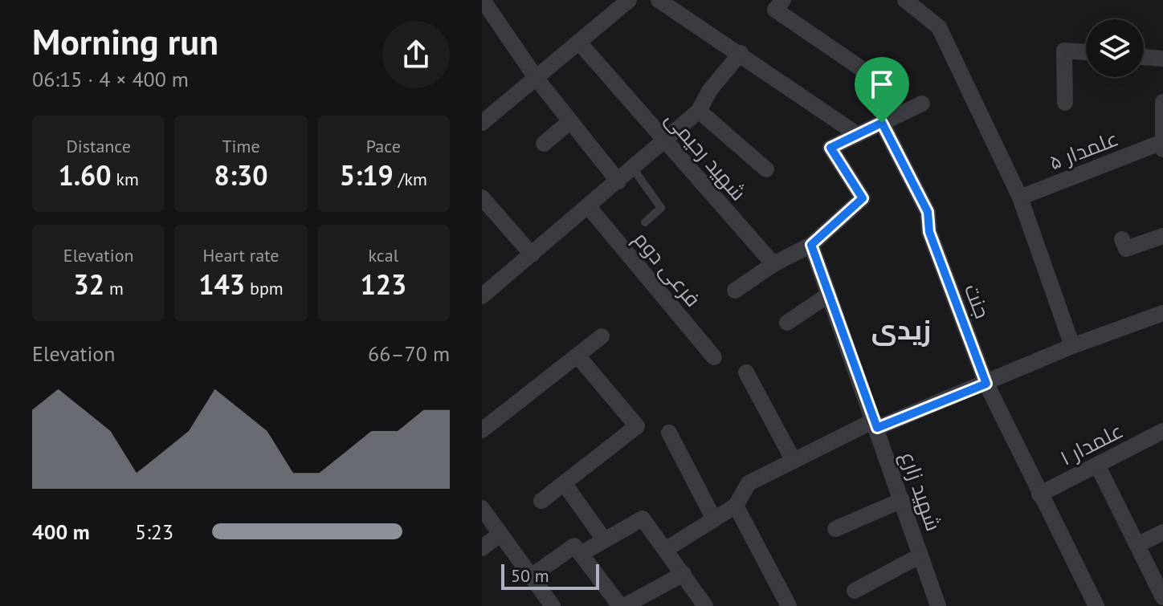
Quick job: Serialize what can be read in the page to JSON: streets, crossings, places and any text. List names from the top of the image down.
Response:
{
  "streets": {
    "street": [
      "علمدار ۵",
      "شهید رحیمی",
      "فرعی دوم",
      "جنت",
      "علمدار ۱",
      "شهید زارع"
    ]
  },
  "crossings": [
    ["جنت", "علمدار ۱"]
  ],
  "districts": ["زیدی"],
  "scale_bar": "50 m",
  "page": {
    "heading": ["Morning run", "06:15 · 4 × 400 m"],
    "stats": [
      ["Distance", "1.60 km"],
      ["Time", "8:30"],
      ["Pace", "5:19 /km"],
      ["Elevation", "32 m"],
      ["Heart rate", "143 bpm"],
      ["kcal", "123"]
    ],
    "chart": ["Elevation", "66–70 m"],
    "list": [
      {
        "name": "400 m",
        "note": "5:23"
      }
    ],
    "scale": "50 m"
  }
}
